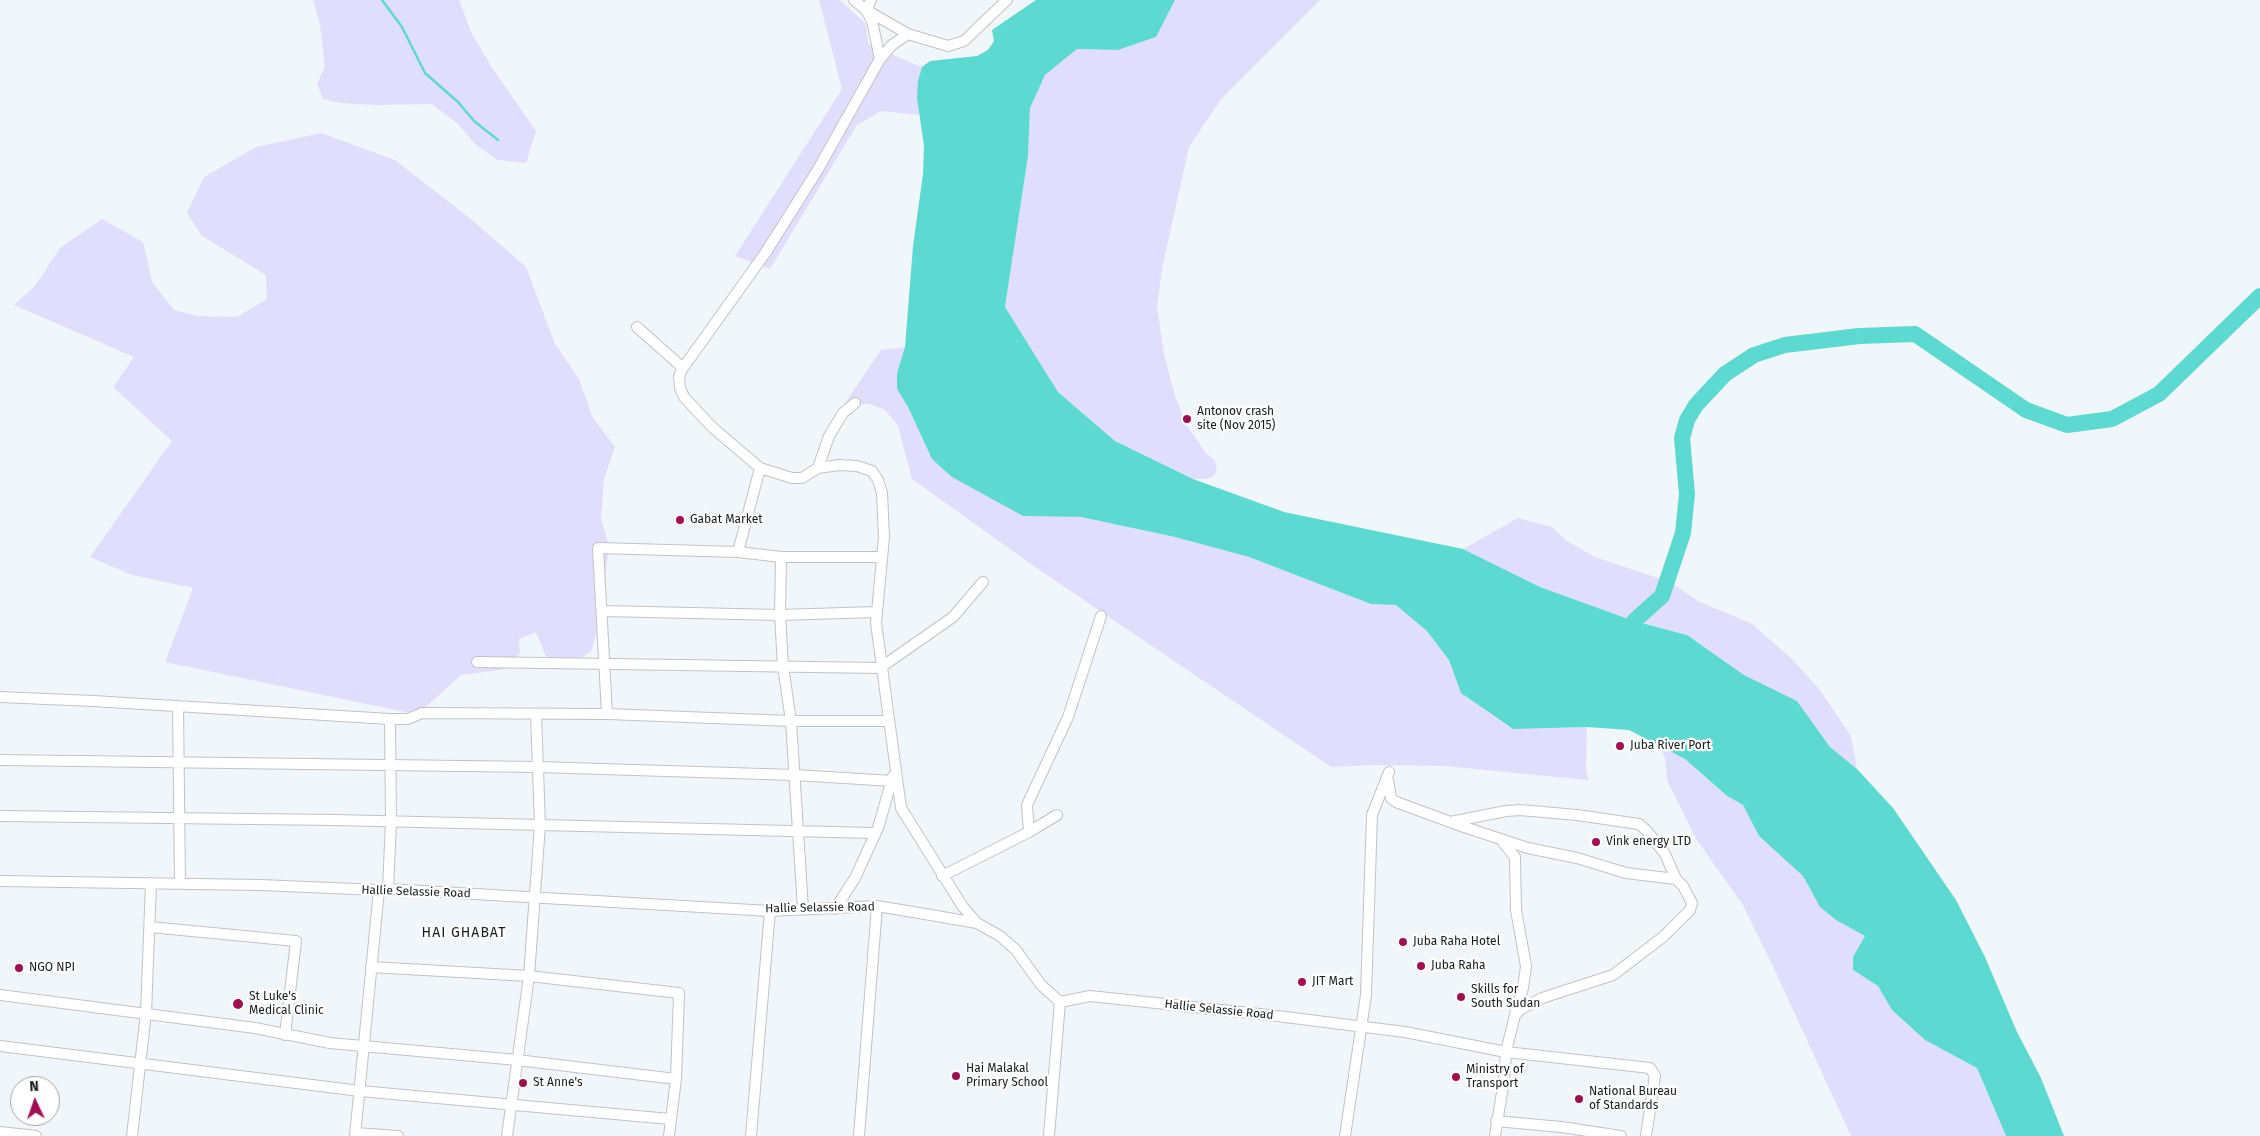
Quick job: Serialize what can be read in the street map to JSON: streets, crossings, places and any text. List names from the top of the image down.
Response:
{
  "streets": {
    "street": ["Hallie Selassie Road"]
  },
  "districts": ["HAI GHABAT"],
  "places": [
    "Antonov crash site (Nov 2015)",
    "Gabat Market",
    "Juba River Port",
    "Vink energy LTD",
    "Juba Raha Hotel",
    "Juba Raha",
    "NGO NPI",
    "JIT Mart",
    "Skills for South Sudan",
    "St Luke's Medical Clinic",
    "Hai Malakal Primary School",
    "Ministry of Transport",
    "St Anne's",
    "National Bureau of Standards"
  ],
  "north": "top"
}
